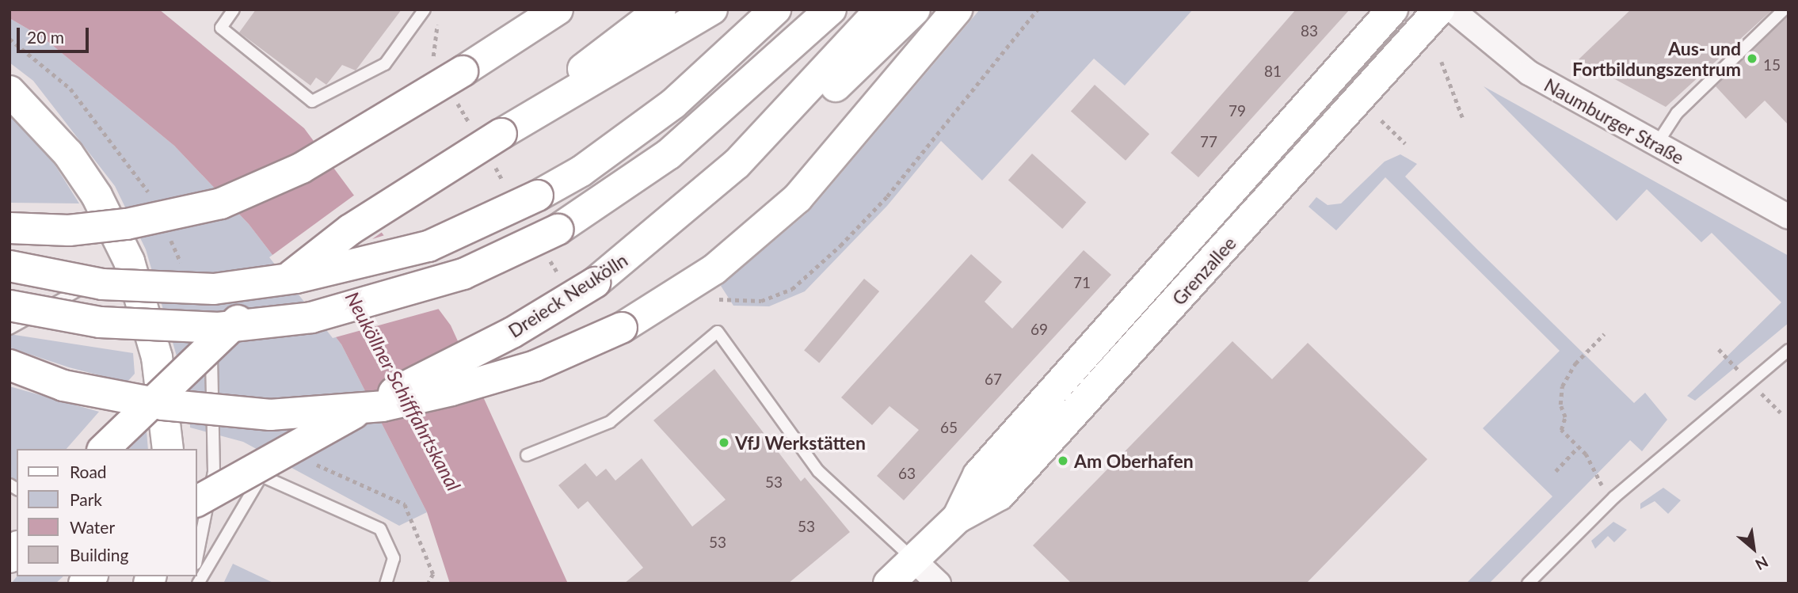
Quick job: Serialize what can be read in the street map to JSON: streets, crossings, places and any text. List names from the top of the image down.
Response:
{
  "streets": {
    "main road": ["Grenzallee", "Dreieck Neukölln"],
    "street": ["Naumburger Straße"]
  },
  "water": ["Neuköllner Schifffahrtskanal"],
  "places": ["Aus- und Fortbildungszentrum", "VfJ Werkstätten", "Am Oberhafen"],
  "house_numbers": [
    "83",
    "15",
    "81",
    "79",
    "77",
    "71",
    "69",
    "67",
    "65",
    "63",
    "53",
    "53",
    "53"
  ],
  "legend": [
    "Road",
    "Park",
    "Water",
    "Building"
  ],
  "scale_bar": "20 m",
  "north": "bottom right"
}
